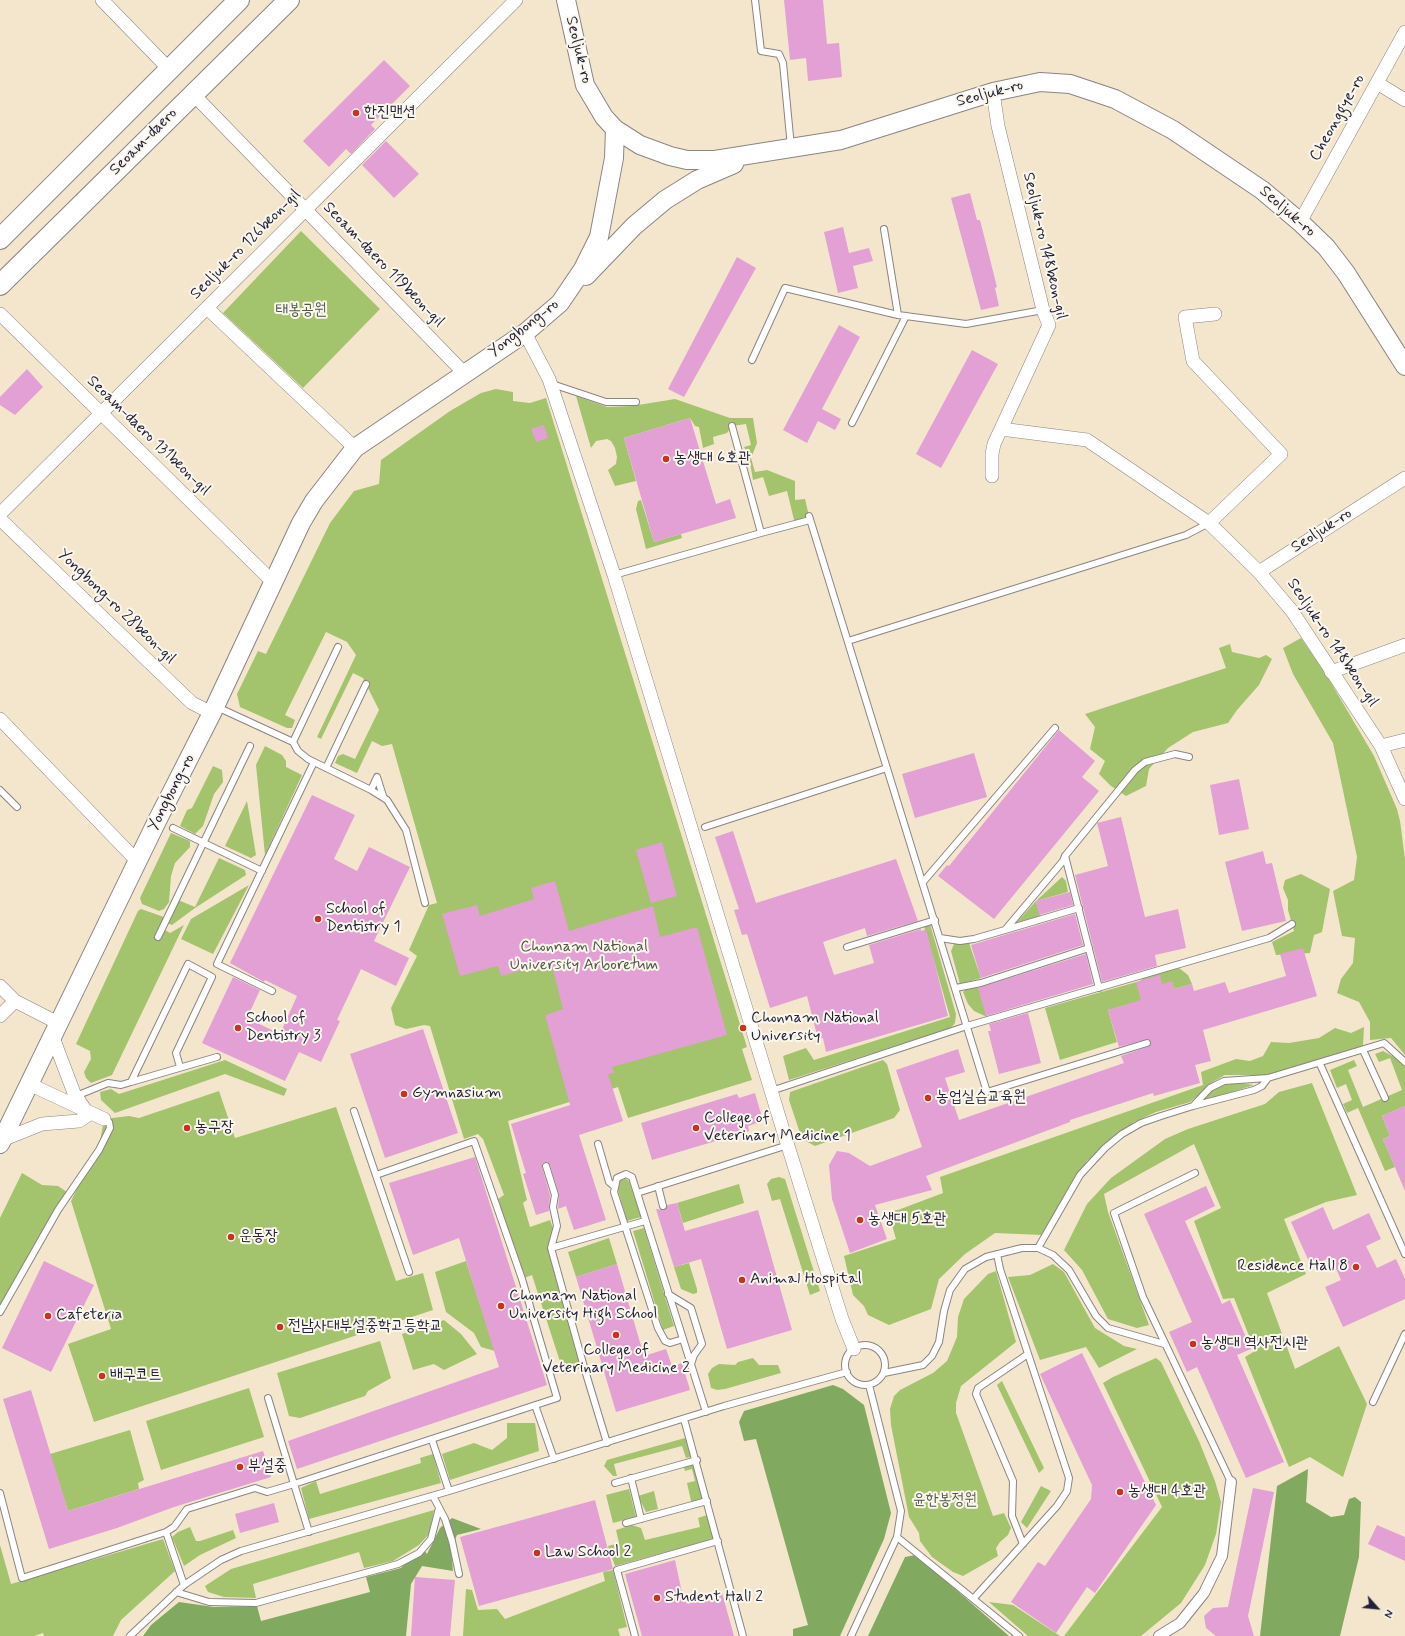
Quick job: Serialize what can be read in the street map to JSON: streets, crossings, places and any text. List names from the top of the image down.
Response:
{
  "streets": {
    "main road": ["Seoljuk-ro", "Seoam-daero", "Yongbong-ro"],
    "street": [
      "Cheonggye-ro",
      "Seoljuk-ro 126beon-gil",
      "Seoljuk-ro 148beon-gil",
      "Seoam-daero 119beon-gil",
      "Seoam-daero 131beon-gil",
      "Yongbong-ro 28beon-gil"
    ]
  },
  "crossings": [
    ["Seoljuk-ro", "Cheonggye-ro"],
    ["Seoljuk-ro", "Seoljuk-ro 148beon-gil"],
    ["Seoljuk-ro", "Yongbong-ro"],
    ["Seoam-daero", "Seoam-daero 119beon-gil"],
    ["Seoljuk-ro 126beon-gil", "Seoam-daero 119beon-gil"],
    ["Seoljuk-ro 126beon-gil", "Seoam-daero 131beon-gil"],
    ["Seoam-daero 119beon-gil", "Yongbong-ro"],
    ["Yongbong-ro", "Seoam-daero 131beon-gil"],
    ["Yongbong-ro", "Yongbong-ro 28beon-gil"]
  ],
  "parks": ["태봉공원", "Chonnam National University Arboretum", "윤한봉정원"],
  "places": [
    "한진맨션",
    "농생대 6호관",
    "School of Dentistry 1",
    "School of Dentistry 3",
    "Chonnam National University",
    "Gymnasium",
    "농업실습교육원",
    "농구장",
    "College of Veterinary Medicine 1",
    "농생대 5호관",
    "운동장",
    "Residence Hall 8",
    "Animal Hospital",
    "Chonnam National University High School",
    "Cafeteria",
    "전남사대부설중학고등학교",
    "College of Veterinary Medicine 2",
    "농생대 역사전시관",
    "배구코트",
    "부설중",
    "농생대 4호관",
    "Law School 2",
    "Student Hall 2"
  ],
  "north": "bottom right"
}
